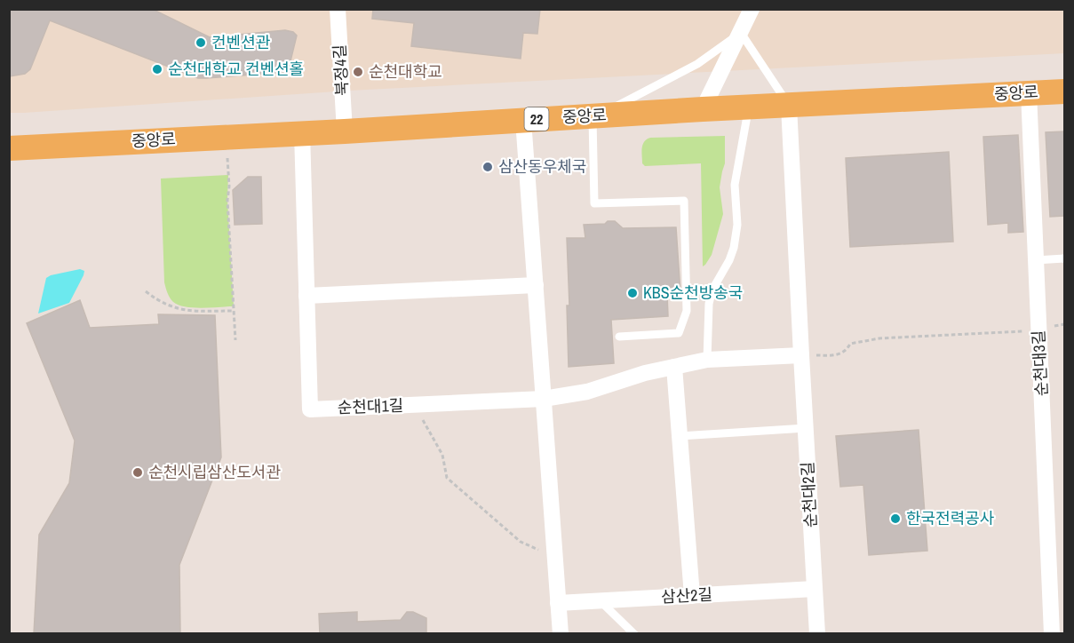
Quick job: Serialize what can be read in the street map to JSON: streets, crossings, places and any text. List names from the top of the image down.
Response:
{
  "streets": {
    "main road": ["중앙로", "22"],
    "street": [
      "북정4길",
      "순천대3길",
      "순천대1길",
      "순천대2길",
      "삼산2길"
    ]
  },
  "crossings": [
    ["북정4길", "중앙로"],
    ["중앙로", "순천대3길"],
    ["중앙로", "순천대1길"],
    ["중앙로", "순천대2길"],
    ["순천대2길", "삼산2길"]
  ],
  "places": [
    "컨벤션관",
    "순천대학교 컨벤션홀",
    "순천대학교",
    "삼산동우체국",
    "KBS순천방송국",
    "순천시립삼산도서관",
    "한국전력공사"
  ]
}
